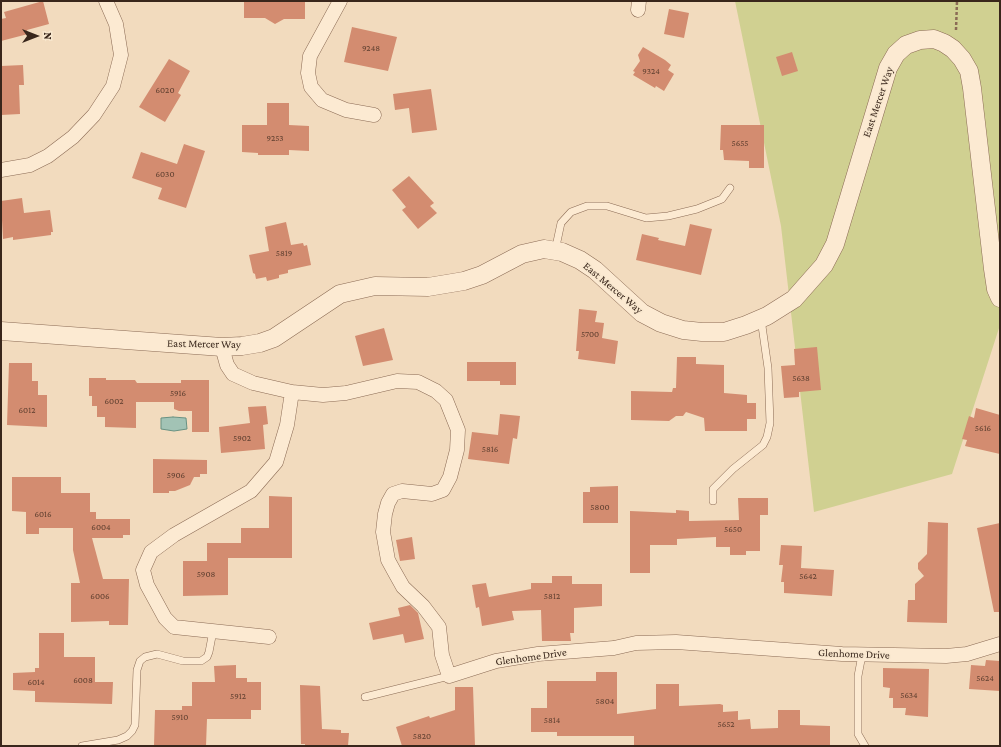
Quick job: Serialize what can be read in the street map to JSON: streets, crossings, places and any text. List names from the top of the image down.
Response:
{
  "streets": {
    "street": ["East Mercer Way", "Glenhome Drive"]
  },
  "house_numbers": [
    "9248",
    "9324",
    "6020",
    "9253",
    "5655",
    "6030",
    "5819",
    "5700",
    "5638",
    "5916",
    "6002",
    "6012",
    "5616",
    "5902",
    "5816",
    "5906",
    "5800",
    "6016",
    "6004",
    "5650",
    "5908",
    "5642",
    "6006",
    "5812",
    "5624",
    "6008",
    "6014",
    "5634",
    "5912",
    "5804",
    "5910",
    "5814",
    "5652",
    "5820"
  ],
  "north": "right"
}
